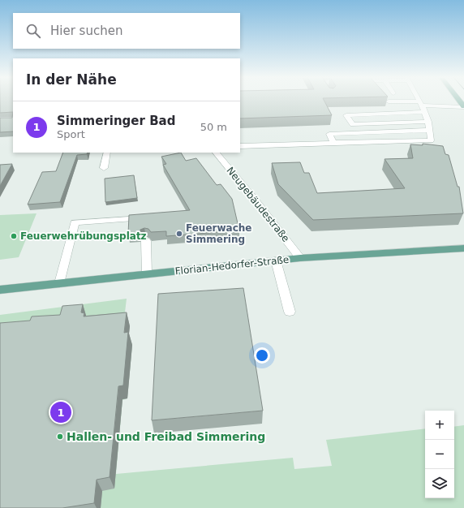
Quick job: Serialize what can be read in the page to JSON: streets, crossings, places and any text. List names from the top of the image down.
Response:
{
  "streets": {
    "main road": ["Florian-Hedorfer-Straße"],
    "street": ["Neugebäudestraße"]
  },
  "crossings": [
    ["Neugebäudestraße", "Florian-Hedorfer-Straße"]
  ],
  "places": ["Feuerwache Simmering", "Feuerwehrübungsplatz", "Hallen- und Freibad Simmering"],
  "page": {
    "search": "Hier suchen",
    "heading": "In der Nähe",
    "list": [
      {
        "mark": "1",
        "name": "Simmeringer Bad",
        "note": "Sport",
        "value": "50 m"
      }
    ],
    "pins": "1",
    "map_buttons": ["+", "−"]
  }
}
